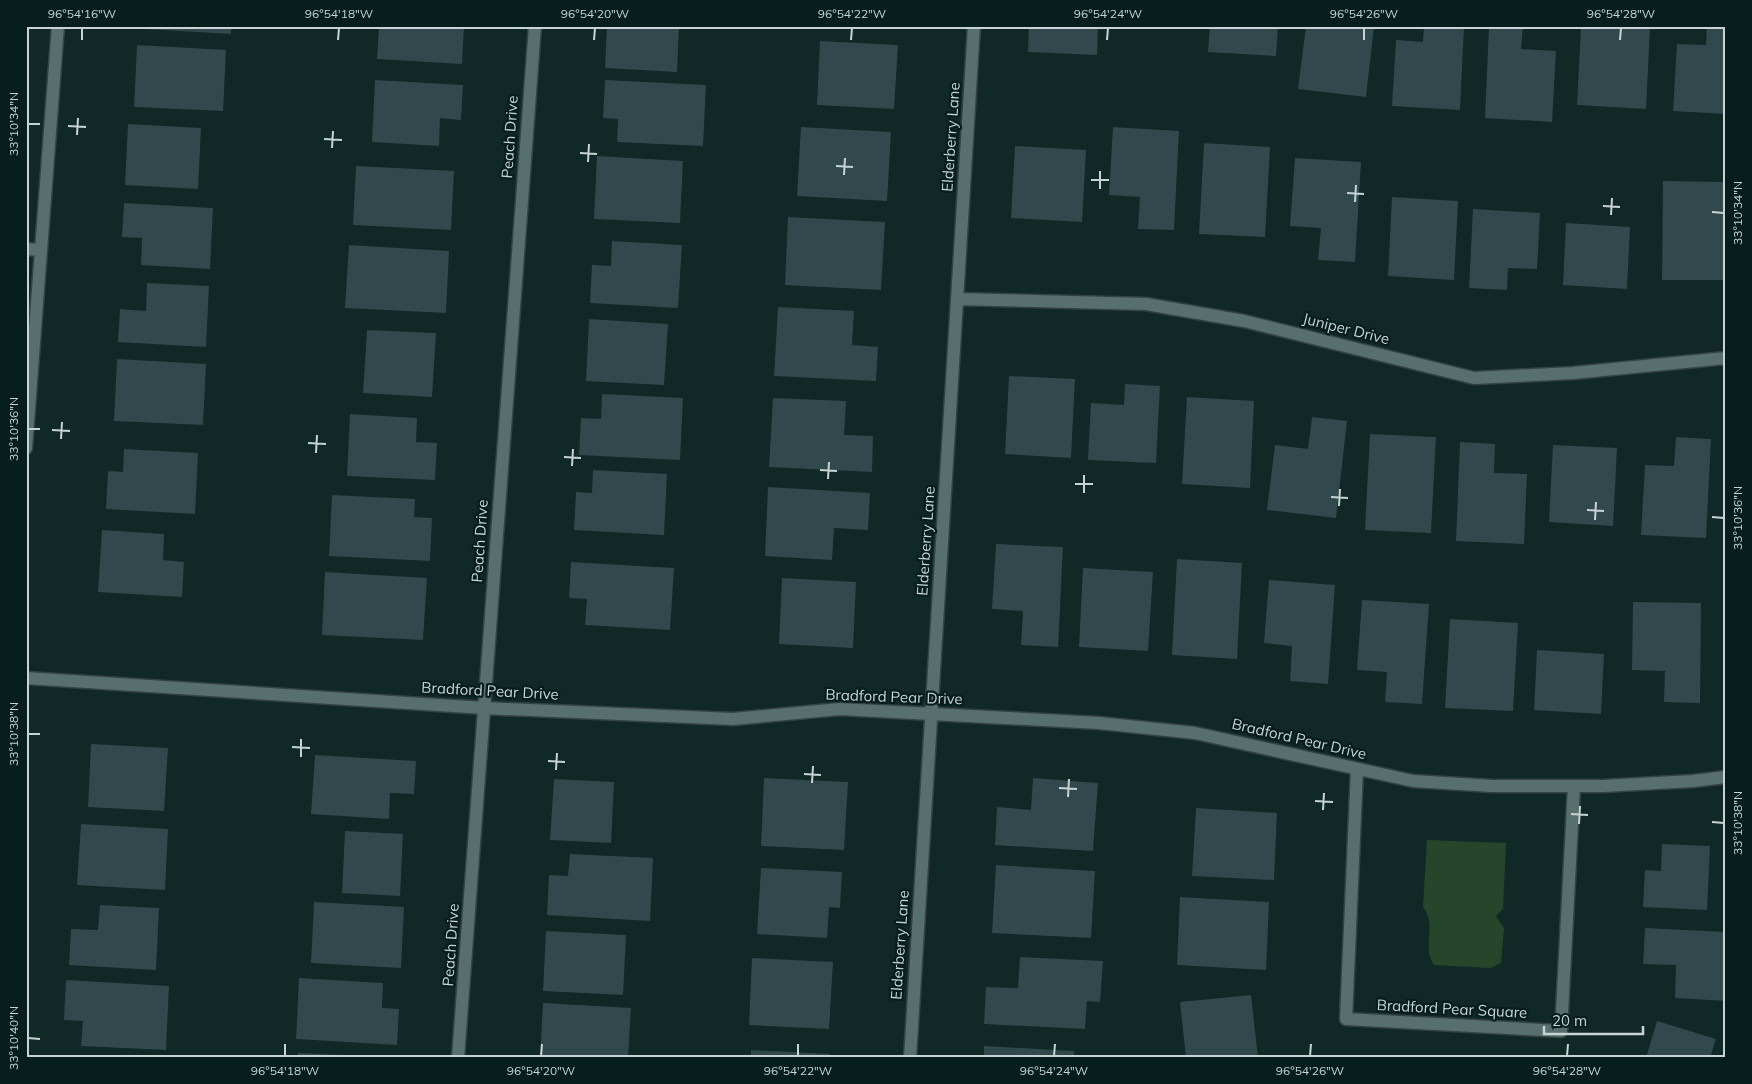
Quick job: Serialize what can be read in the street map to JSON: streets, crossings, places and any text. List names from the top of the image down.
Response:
{
  "streets": {
    "street": [
      "Peach Drive",
      "Elderberry Lane",
      "Juniper Drive",
      "Bradford Pear Drive",
      "Bradford Pear Square"
    ]
  },
  "crossings": [
    ["Peach Drive", "Bradford Pear Drive"],
    ["Elderberry Lane", "Juniper Drive"],
    ["Elderberry Lane", "Bradford Pear Drive"],
    ["Bradford Pear Drive", "Bradford Pear Square"]
  ],
  "scale_bar": "20 m",
  "coordinates": [
    "96°54'16\"W",
    "96°54'18\"W",
    "96°54'20\"W",
    "96°54'22\"W",
    "96°54'24\"W",
    "96°54'26\"W",
    "96°54'28\"W",
    "33°10'34\"N",
    "33°10'36\"N",
    "33°10'38\"N",
    "33°10'40\"N"
  ]
}
